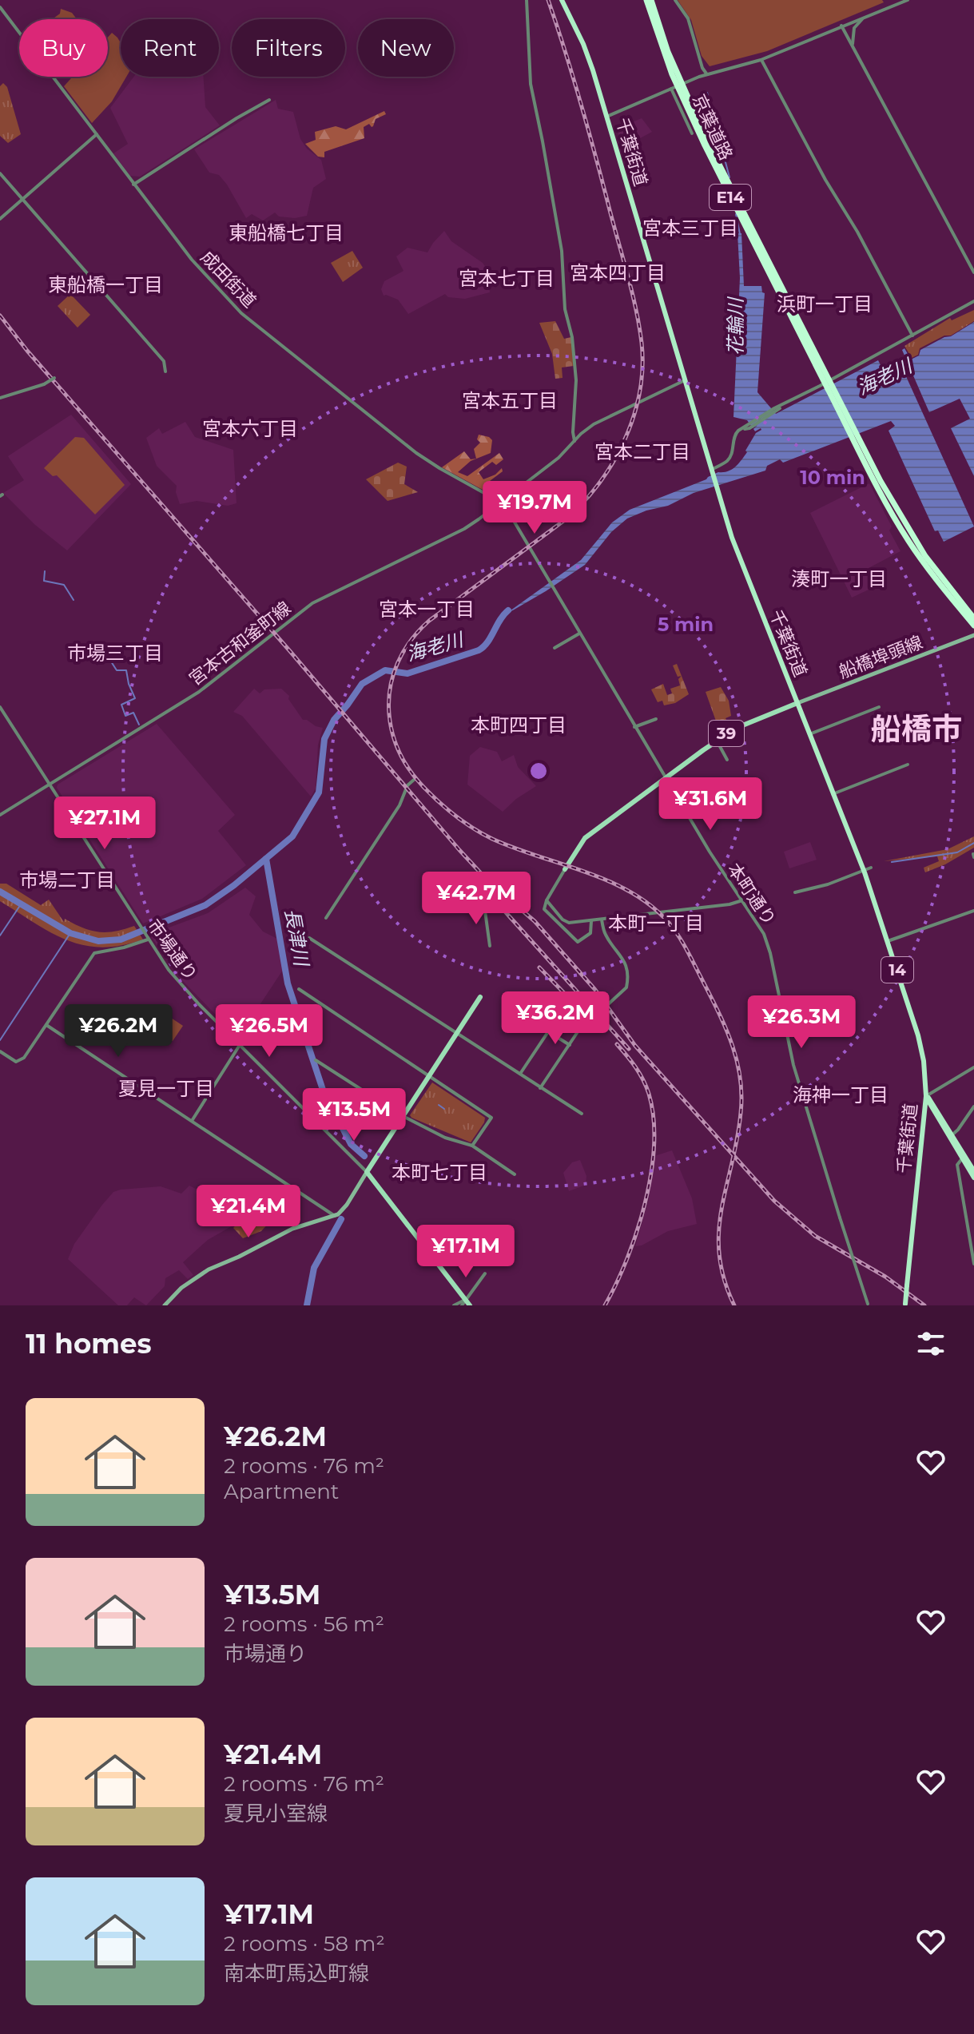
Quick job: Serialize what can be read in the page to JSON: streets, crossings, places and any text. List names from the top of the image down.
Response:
{
  "streets": {
    "highway": [
      "京葉道路",
      "千葉街道",
      "E14",
      "14"
    ],
    "main road": ["船橋埠頭線", "39"],
    "street": [
      "成田街道",
      "宮本古和釜町線",
      "本町通り",
      "市場通り"
    ]
  },
  "crossings": [
    ["千葉街道", "船橋埠頭線"],
    ["千葉街道", "39"],
    ["千葉街道", "14"],
    ["成田街道", "宮本古和釜町線"],
    ["成田街道", "本町通り"],
    ["宮本古和釜町線", "本町通り"],
    ["宮本古和釜町線", "市場通り"],
    ["船橋埠頭線", "39"],
    ["39", "本町通り"]
  ],
  "districts": [
    "宮本三丁目",
    "東船橋七丁目",
    "宮本四丁目",
    "宮本七丁目",
    "東船橋一丁目",
    "浜町一丁目",
    "宮本五丁目",
    "宮本六丁目",
    "宮本二丁目",
    "湊町一丁目",
    "宮本一丁目",
    "市場三丁目",
    "本町四丁目",
    "船橋市",
    "市場二丁目",
    "本町一丁目",
    "夏見一丁目",
    "海神一丁目",
    "本町七丁目"
  ],
  "water": ["花輪川", "海老川", "長津川"],
  "page": {
    "chip": [
      "Buy",
      "Rent",
      "Filters",
      "New"
    ],
    "price": [
      "¥19.7M",
      "¥31.6M",
      "¥27.1M",
      "¥42.7M",
      "¥36.2M",
      "¥26.3M",
      "¥26.2M",
      "¥26.5M",
      "¥13.5M",
      "¥21.4M",
      "¥17.1M"
    ],
    "heading": "11 homes",
    "list": [
      {
        "name": "¥26.2M",
        "note": "2 rooms · 76 m² · Apartment"
      },
      {
        "name": "¥13.5M",
        "note": "2 rooms · 56 m² · 市場通り"
      },
      {
        "name": "¥21.4M",
        "note": "2 rooms · 76 m² · 夏見小室線"
      },
      {
        "name": "¥17.1M",
        "note": "2 rooms · 58 m² · 南本町馬込町線"
      }
    ]
  },
  "rings": ["10 min", "5 min"]
}
